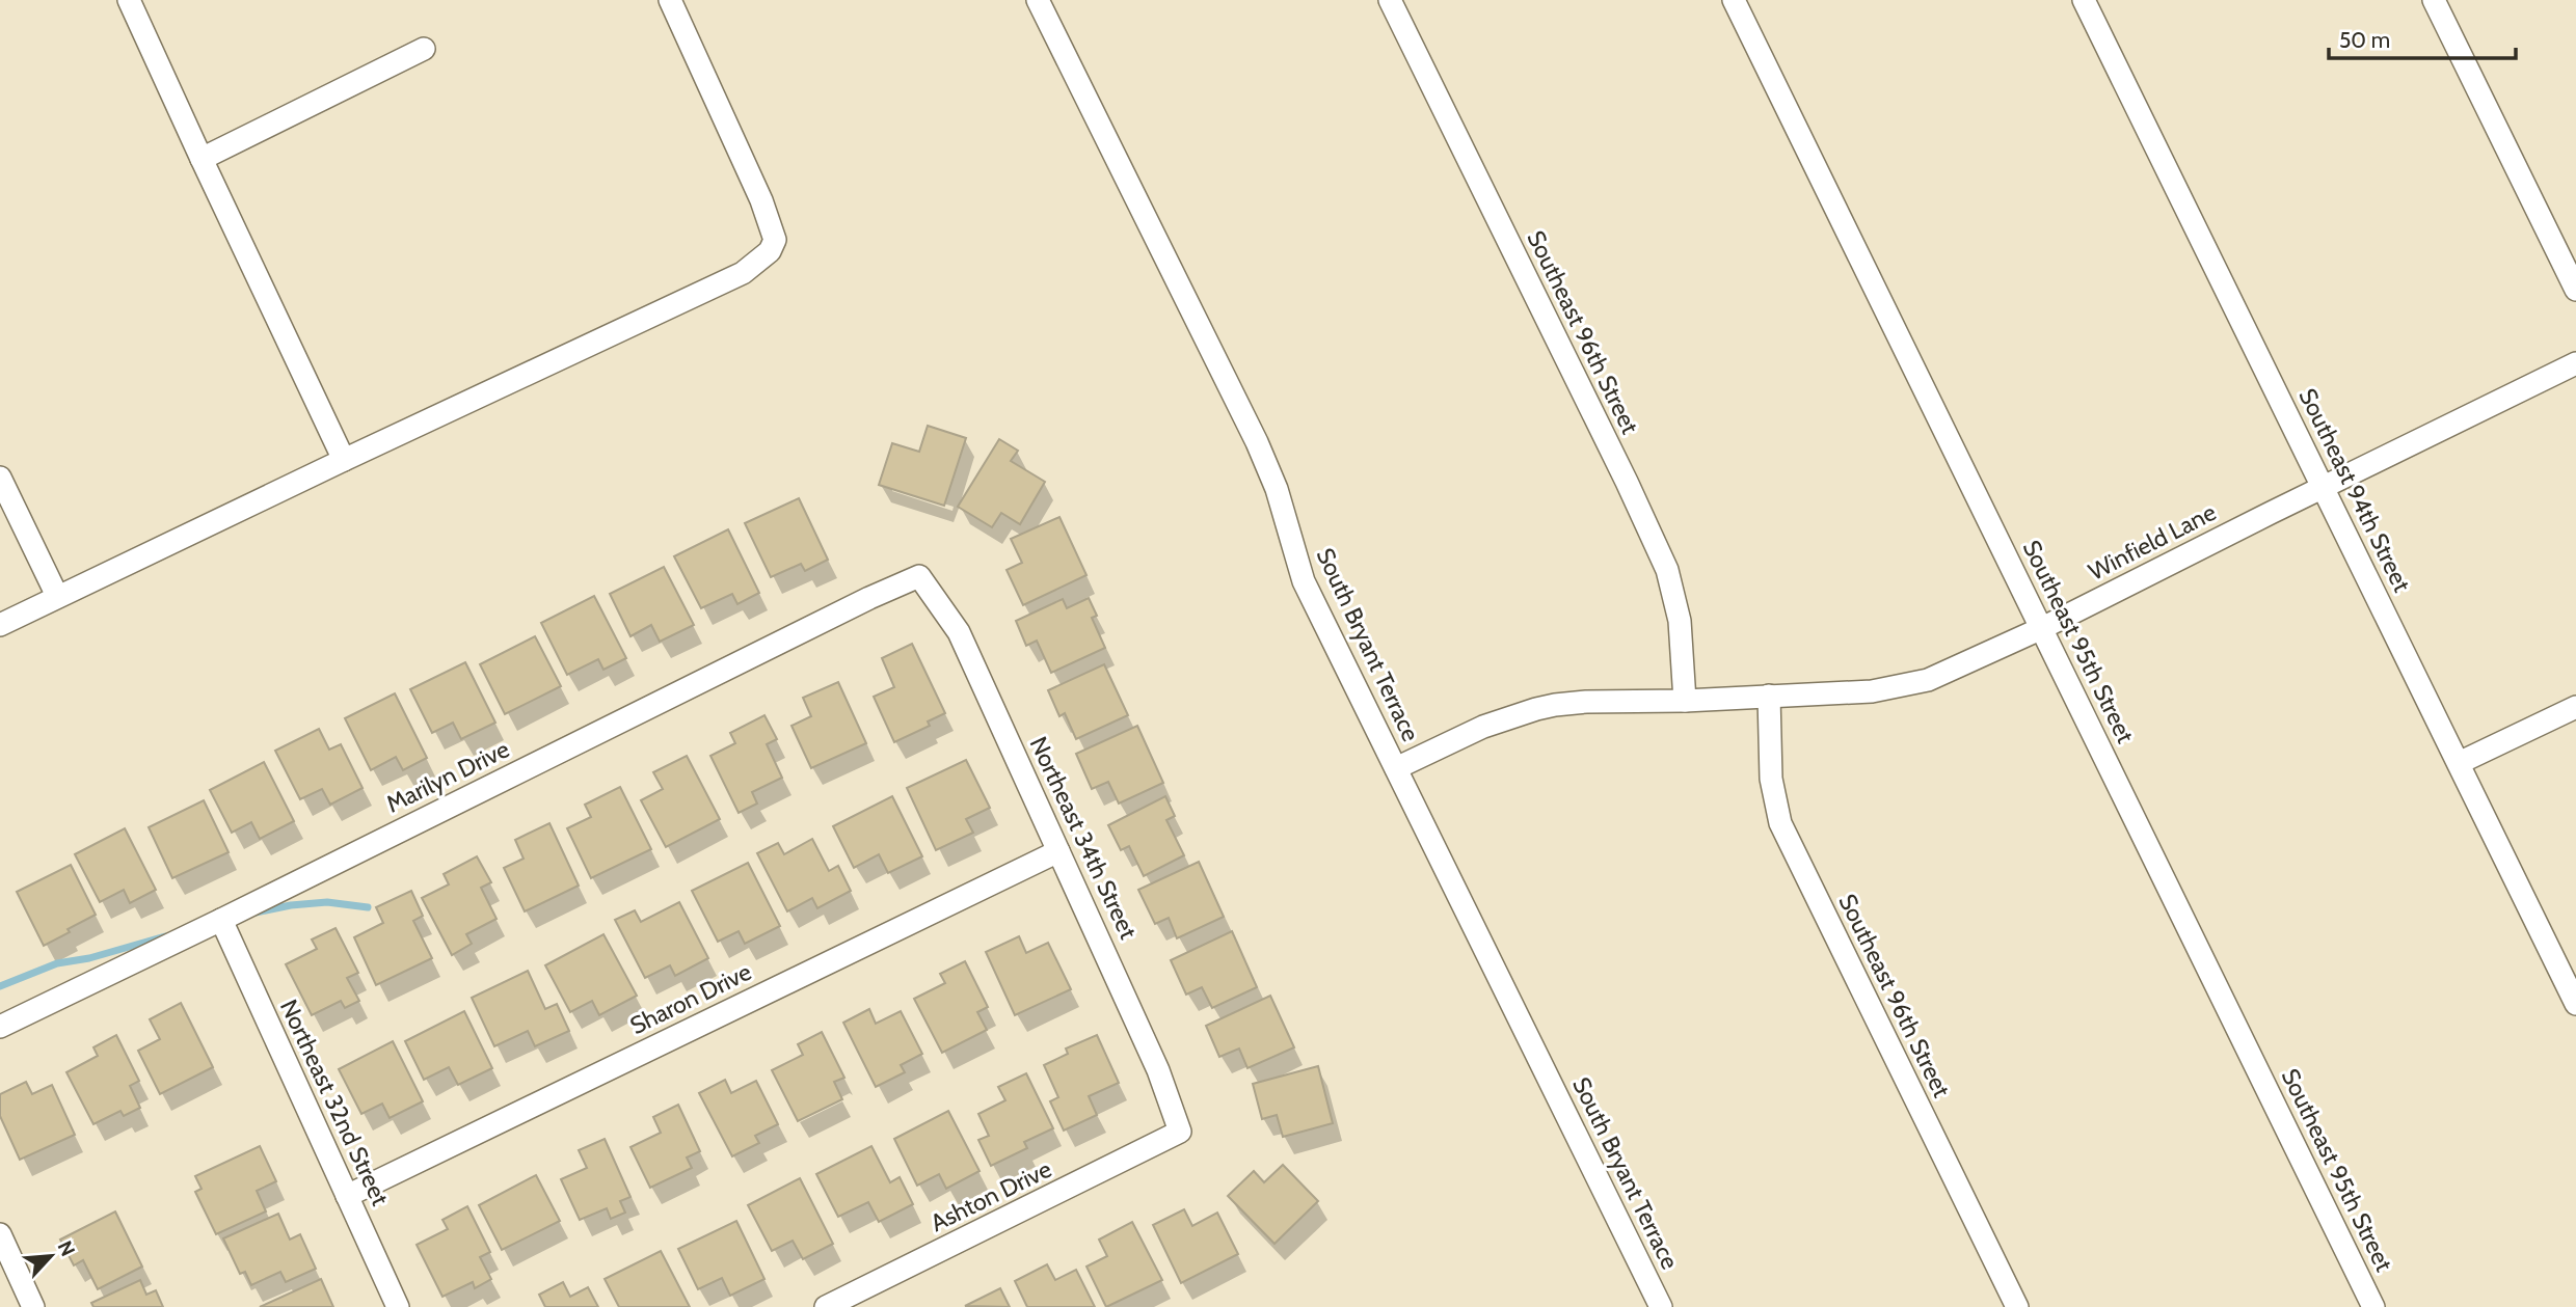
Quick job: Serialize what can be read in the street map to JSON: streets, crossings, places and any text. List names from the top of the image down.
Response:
{
  "streets": {
    "street": [
      "Southeast 96th Street",
      "Southeast 94th Street",
      "Winfield Lane",
      "Southeast 95th Street",
      "South Bryant Terrace",
      "Marilyn Drive",
      "Northeast 34th Street",
      "Sharon Drive",
      "Northeast 32nd Street",
      "Ashton Drive"
    ]
  },
  "crossings": [
    ["Southeast 96th Street", "Winfield Lane"],
    ["Southeast 94th Street", "Winfield Lane"],
    ["Winfield Lane", "Southeast 95th Street"],
    ["Winfield Lane", "South Bryant Terrace"],
    ["Marilyn Drive", "Northeast 34th Street"],
    ["Marilyn Drive", "Northeast 32nd Street"],
    ["Northeast 34th Street", "Sharon Drive"],
    ["Northeast 34th Street", "Ashton Drive"],
    ["Sharon Drive", "Northeast 32nd Street"]
  ],
  "scale_bar": "50 m",
  "north": "top right"
}
